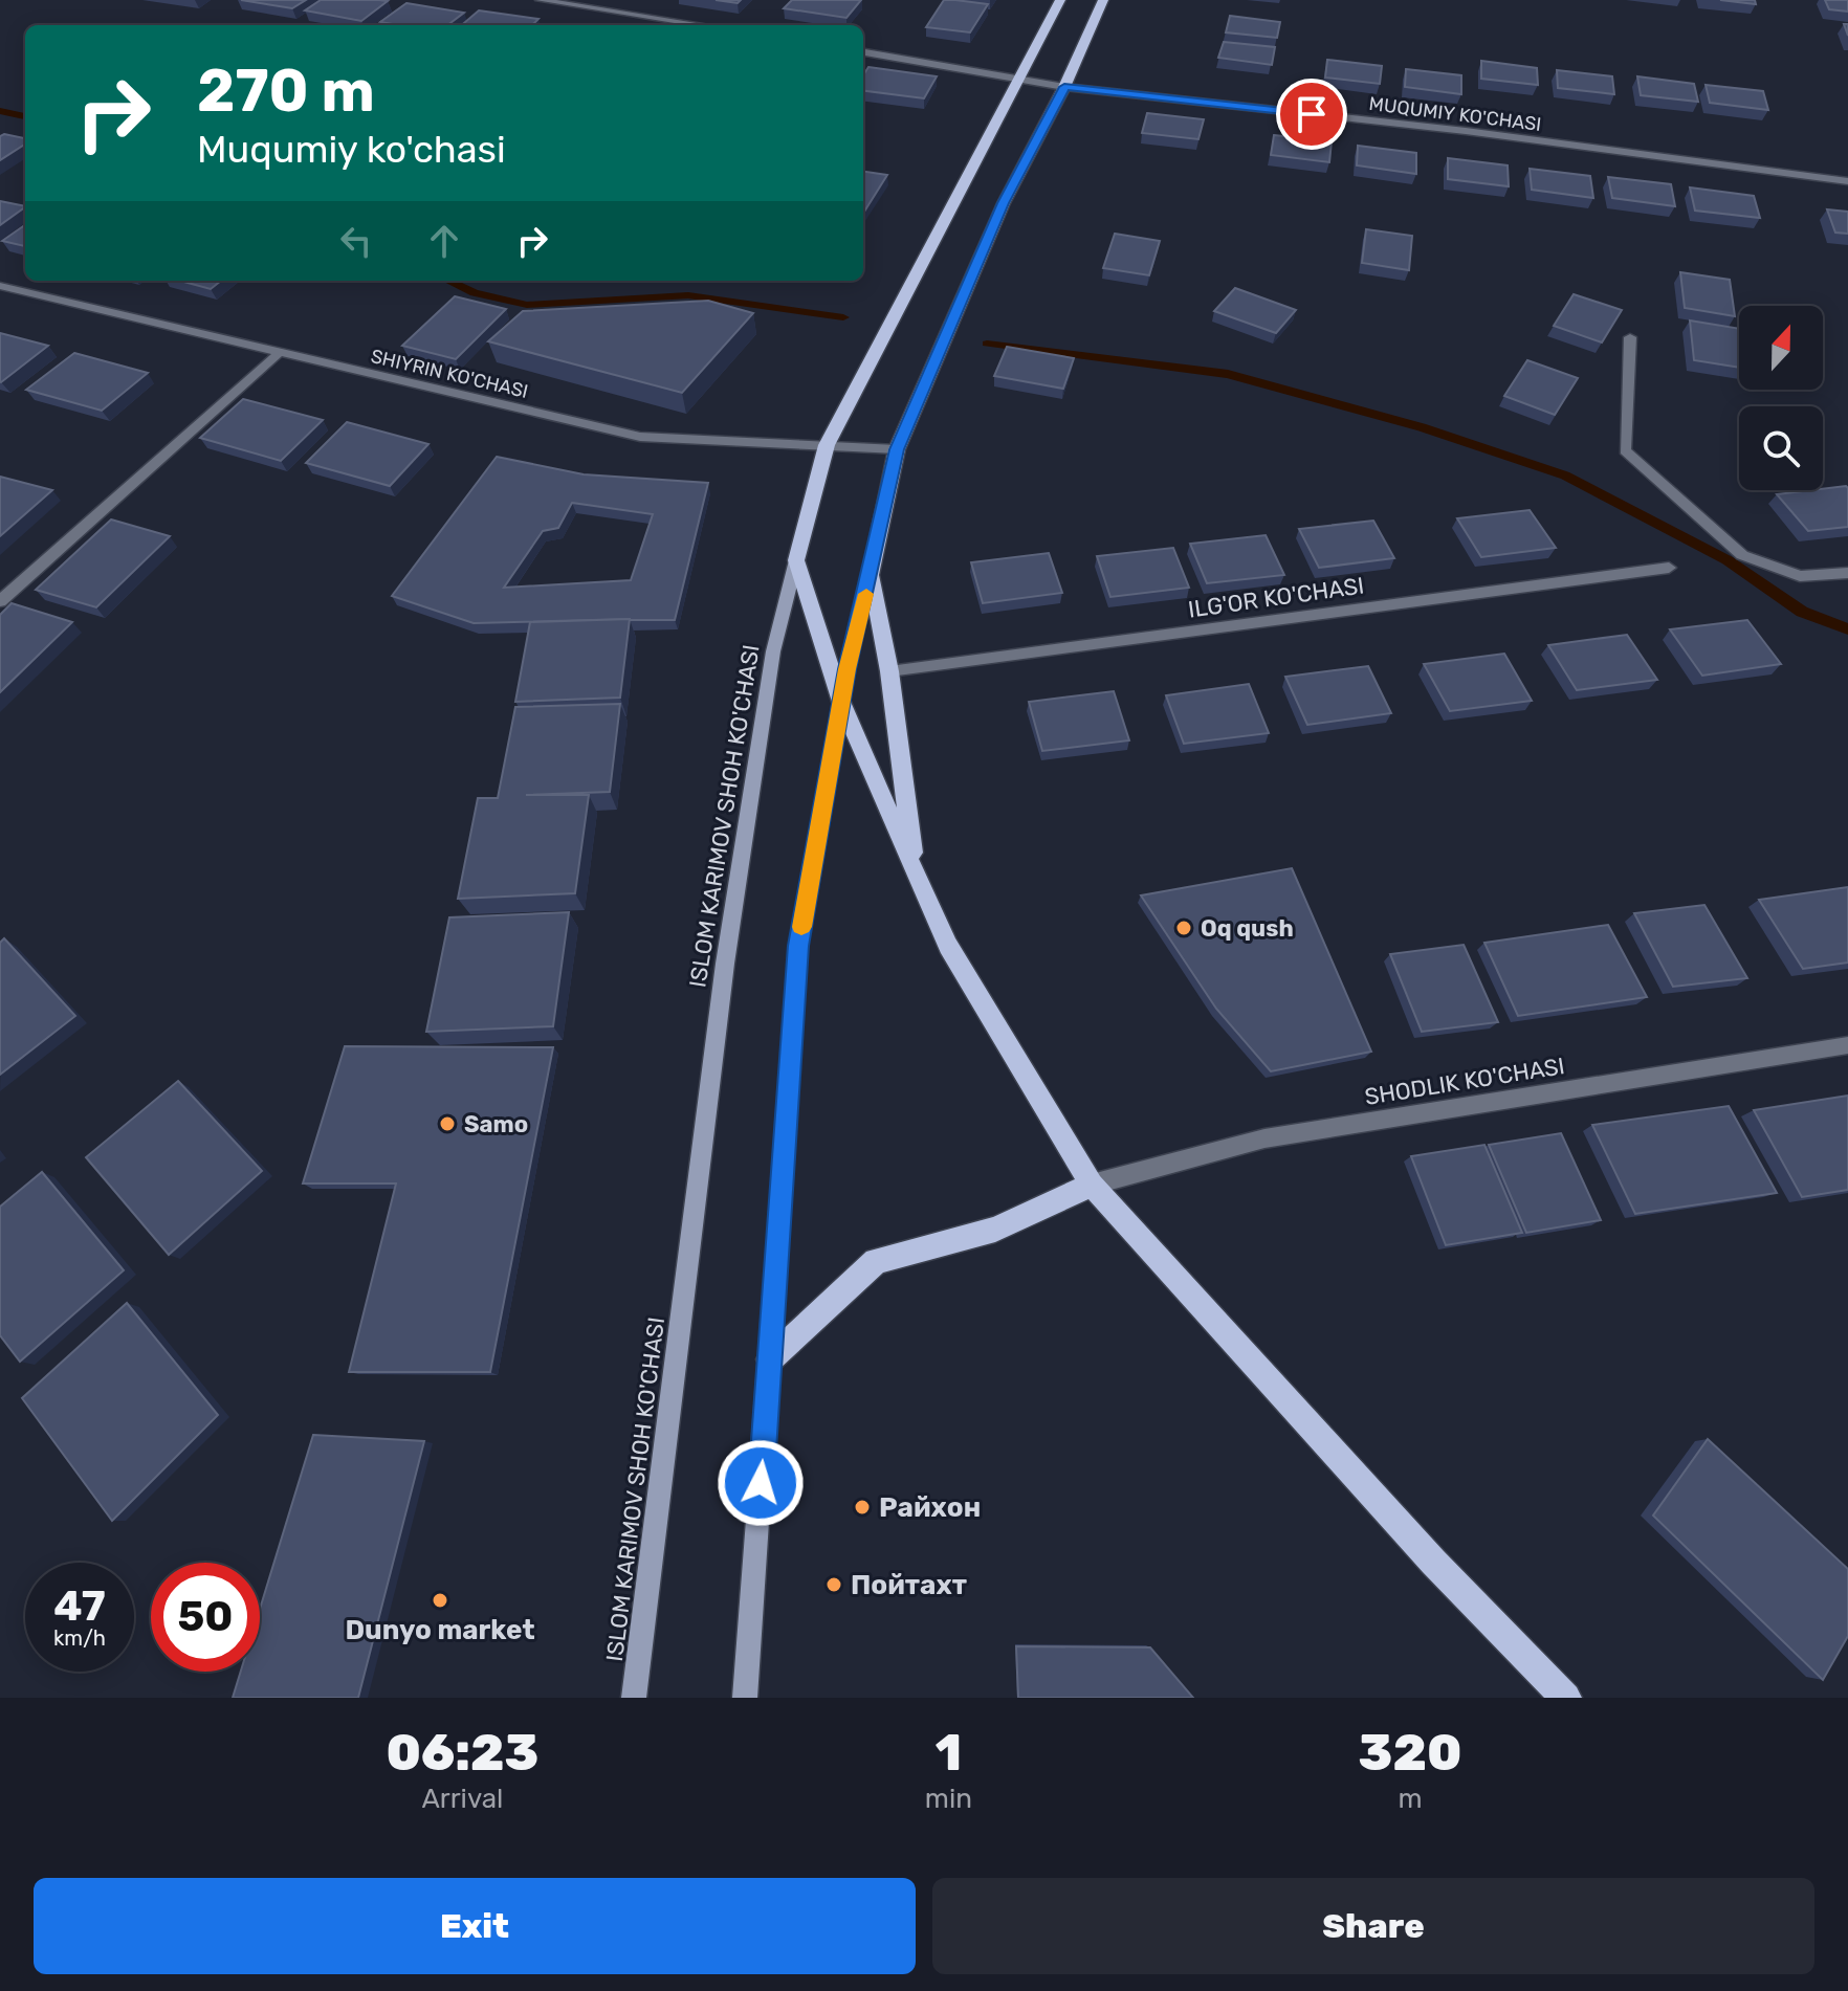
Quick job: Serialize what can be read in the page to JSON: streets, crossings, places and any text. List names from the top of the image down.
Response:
{
  "streets": {
    "main road": ["ISLOM KARIMOV SHOH KO'CHASI"],
    "street": [
      "MUQUMIY KO'CHASI",
      "SHIYRIN KO'CHASI",
      "ILG'OR KO'CHASI",
      "SHODLIK KO'CHASI"
    ]
  },
  "crossings": [
    ["MUQUMIY KO'CHASI", "ISLOM KARIMOV SHOH KO'CHASI"],
    ["SHIYRIN KO'CHASI", "ISLOM KARIMOV SHOH KO'CHASI"]
  ],
  "places": [
    "Oq qush",
    "Samo",
    "Райхон",
    "Пойтахт",
    "Dunyo market"
  ],
  "north": "top",
  "page": {
    "turn": ["270 m", "Muqumiy ko'chasi"],
    "speed": "47 km/h",
    "limit": "50",
    "eta": [
      "06:23",
      "Arrival",
      "1",
      "min",
      "320",
      "m"
    ],
    "buttons": ["Exit", "Share"]
  }
}
